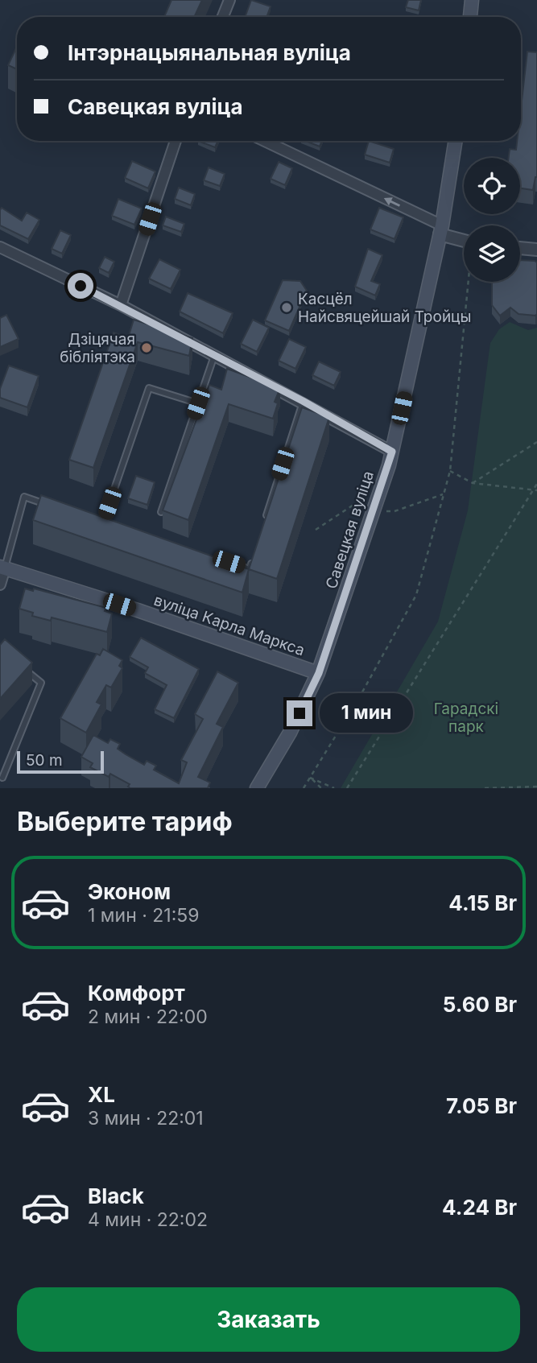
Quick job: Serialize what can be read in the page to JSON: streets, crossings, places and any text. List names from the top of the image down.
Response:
{
  "streets": {
    "main road": ["Савецкая вуліца", "вуліца Карла Маркса"]
  },
  "crossings": [
    ["Савецкая вуліца", "вуліца Карла Маркса"]
  ],
  "parks": ["Гарадскі парк"],
  "places": ["Касцёл Найсвяцейшай Тройцы", "Дзіцячая бібліятэка"],
  "scale_bar": "50 m",
  "page": {
    "banner": ["Інтэрнацыянальная вуліца", "Савецкая вуліца"],
    "bubble": "1 мин",
    "scale": "50 m",
    "heading": "Выберите тариф",
    "list": [
      {
        "name": "Эконом",
        "note": "1 мин · 21:59",
        "value": "4.15 Br"
      },
      {
        "name": "Комфорт",
        "note": "2 мин · 22:00",
        "value": "5.60 Br"
      },
      {
        "name": "XL",
        "note": "3 мин · 22:01",
        "value": "7.05 Br"
      },
      {
        "name": "Black",
        "note": "4 мин · 22:02",
        "value": "4.24 Br"
      }
    ],
    "buttons": "Заказать"
  }
}
